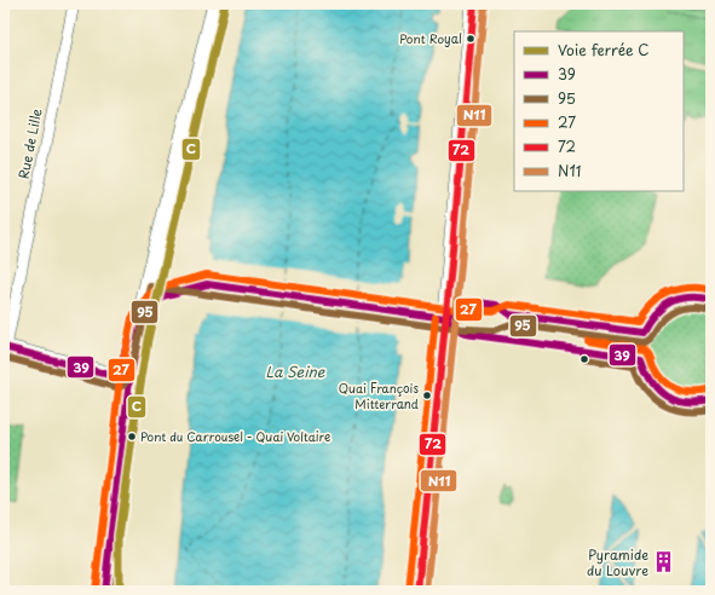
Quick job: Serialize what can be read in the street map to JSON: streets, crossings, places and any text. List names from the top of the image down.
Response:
{
  "streets": {
    "street": ["Rue de Lille"]
  },
  "water": ["La Seine"],
  "places": {
    "other": ["Pont Royal", "Quai François Mitterrand", "Pont du Carrousel - Quai Voltaire"],
    "building": ["Pyramide du Louvre"]
  },
  "lines": [
    "rail line C",
    "transit line 72",
    "transit line N11",
    "transit line 27",
    "transit line 39",
    "transit line 95"
  ],
  "legend": [
    "Voie ferrée C",
    "39",
    "95",
    "27",
    "72",
    "N11"
  ]
}
